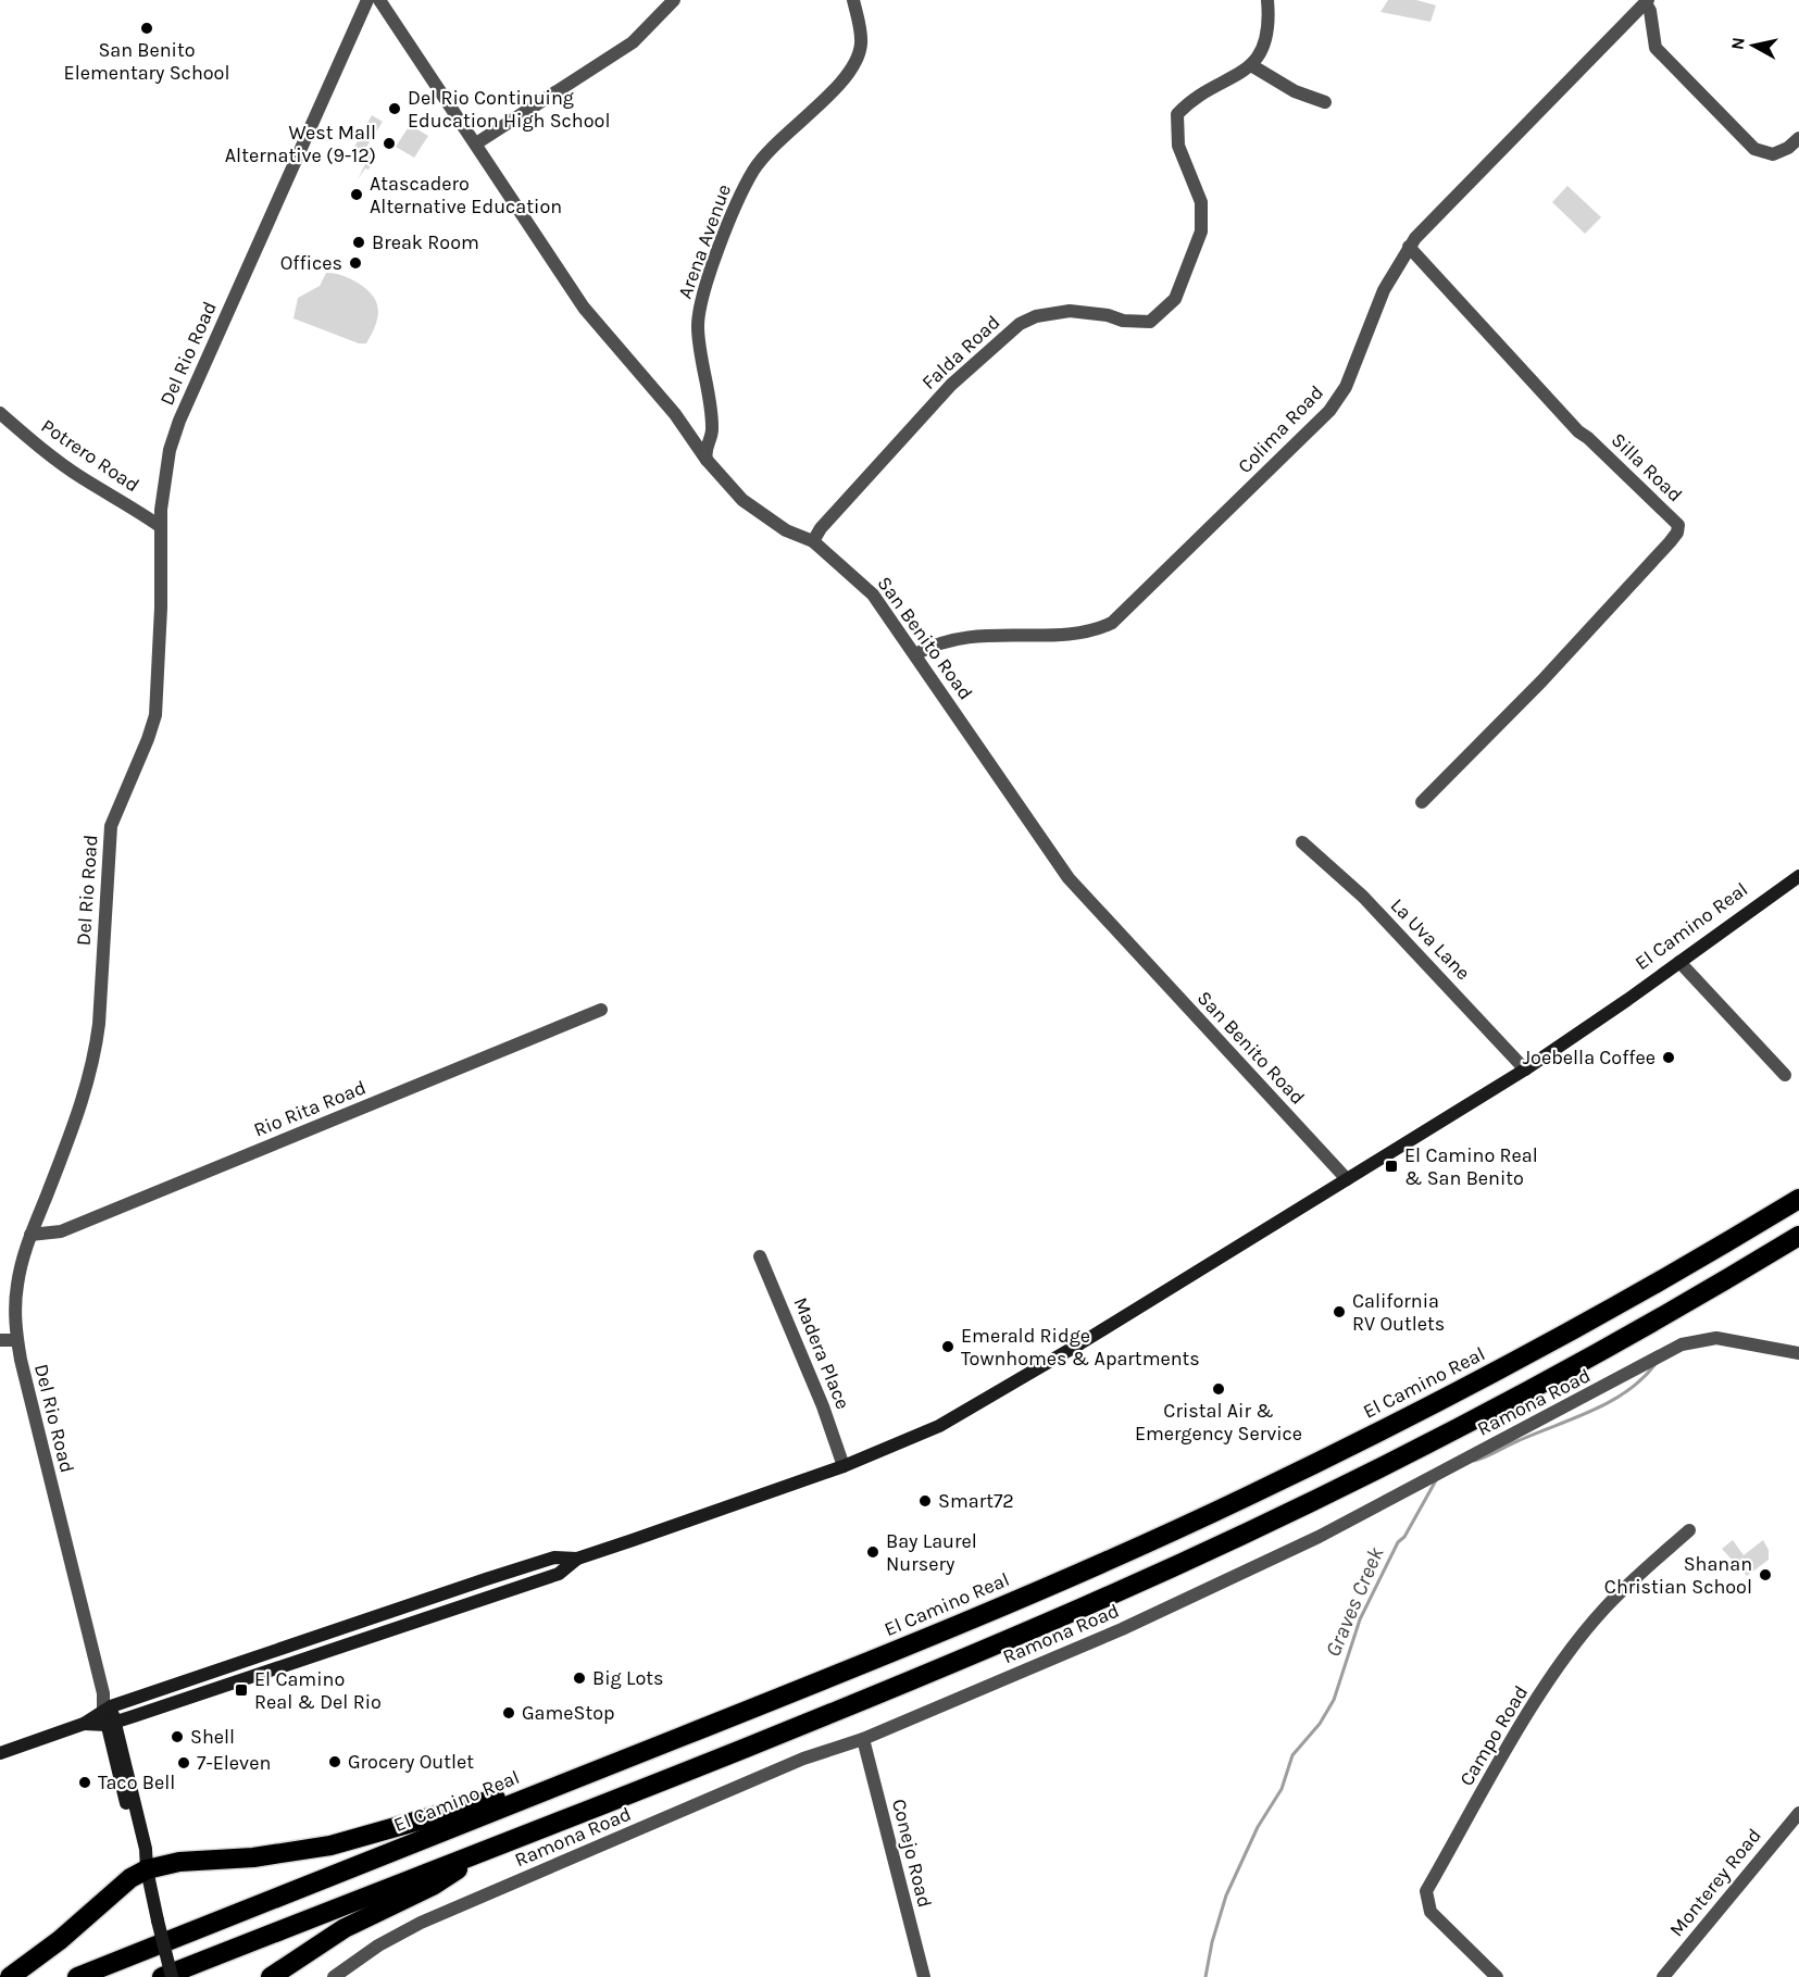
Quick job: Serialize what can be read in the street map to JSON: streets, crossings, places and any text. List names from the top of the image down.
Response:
{
  "streets": {
    "highway": ["El Camino Real"],
    "main road": ["Del Rio Road"],
    "street": [
      "Arena Avenue",
      "Falda Road",
      "Colima Road",
      "Potrero Road",
      "Silla Road",
      "San Benito Road",
      "La Uva Lane",
      "Rio Rita Road",
      "Madera Place",
      "Ramona Road",
      "Campo Road",
      "Conejo Road",
      "Monterey Road"
    ]
  },
  "crossings": [
    ["Arena Avenue", "San Benito Road"],
    ["Falda Road", "San Benito Road"],
    ["Del Rio Road", "Potrero Road"],
    ["Del Rio Road", "El Camino Real"],
    ["Del Rio Road", "Rio Rita Road"],
    ["Colima Road", "Silla Road"],
    ["Colima Road", "San Benito Road"],
    ["San Benito Road", "El Camino Real"],
    ["El Camino Real", "La Uva Lane"],
    ["El Camino Real", "Madera Place"],
    ["Ramona Road", "Conejo Road"]
  ],
  "water": ["Graves Creek"],
  "places": {
    "other": [
      "San Benito Elementary School",
      "Del Rio Continuing Education High School",
      "West Mall Alternative (9-12)",
      "Atascadero Alternative Education",
      "Break Room",
      "Offices",
      "Joebella Coffee",
      "California RV Outlets",
      "Emerald Ridge Townhomes & Apartments",
      "Cristal Air & Emergency Service",
      "Smart72",
      "Bay Laurel Nursery",
      "Shanan Christian School",
      "Big Lots",
      "GameStop",
      "Shell",
      "Grocery Outlet",
      "7-Eleven",
      "Taco Bell"
    ],
    "transit": ["El Camino Real & San Benito", "El Camino Real & Del Rio"]
  },
  "north": "left"
}
